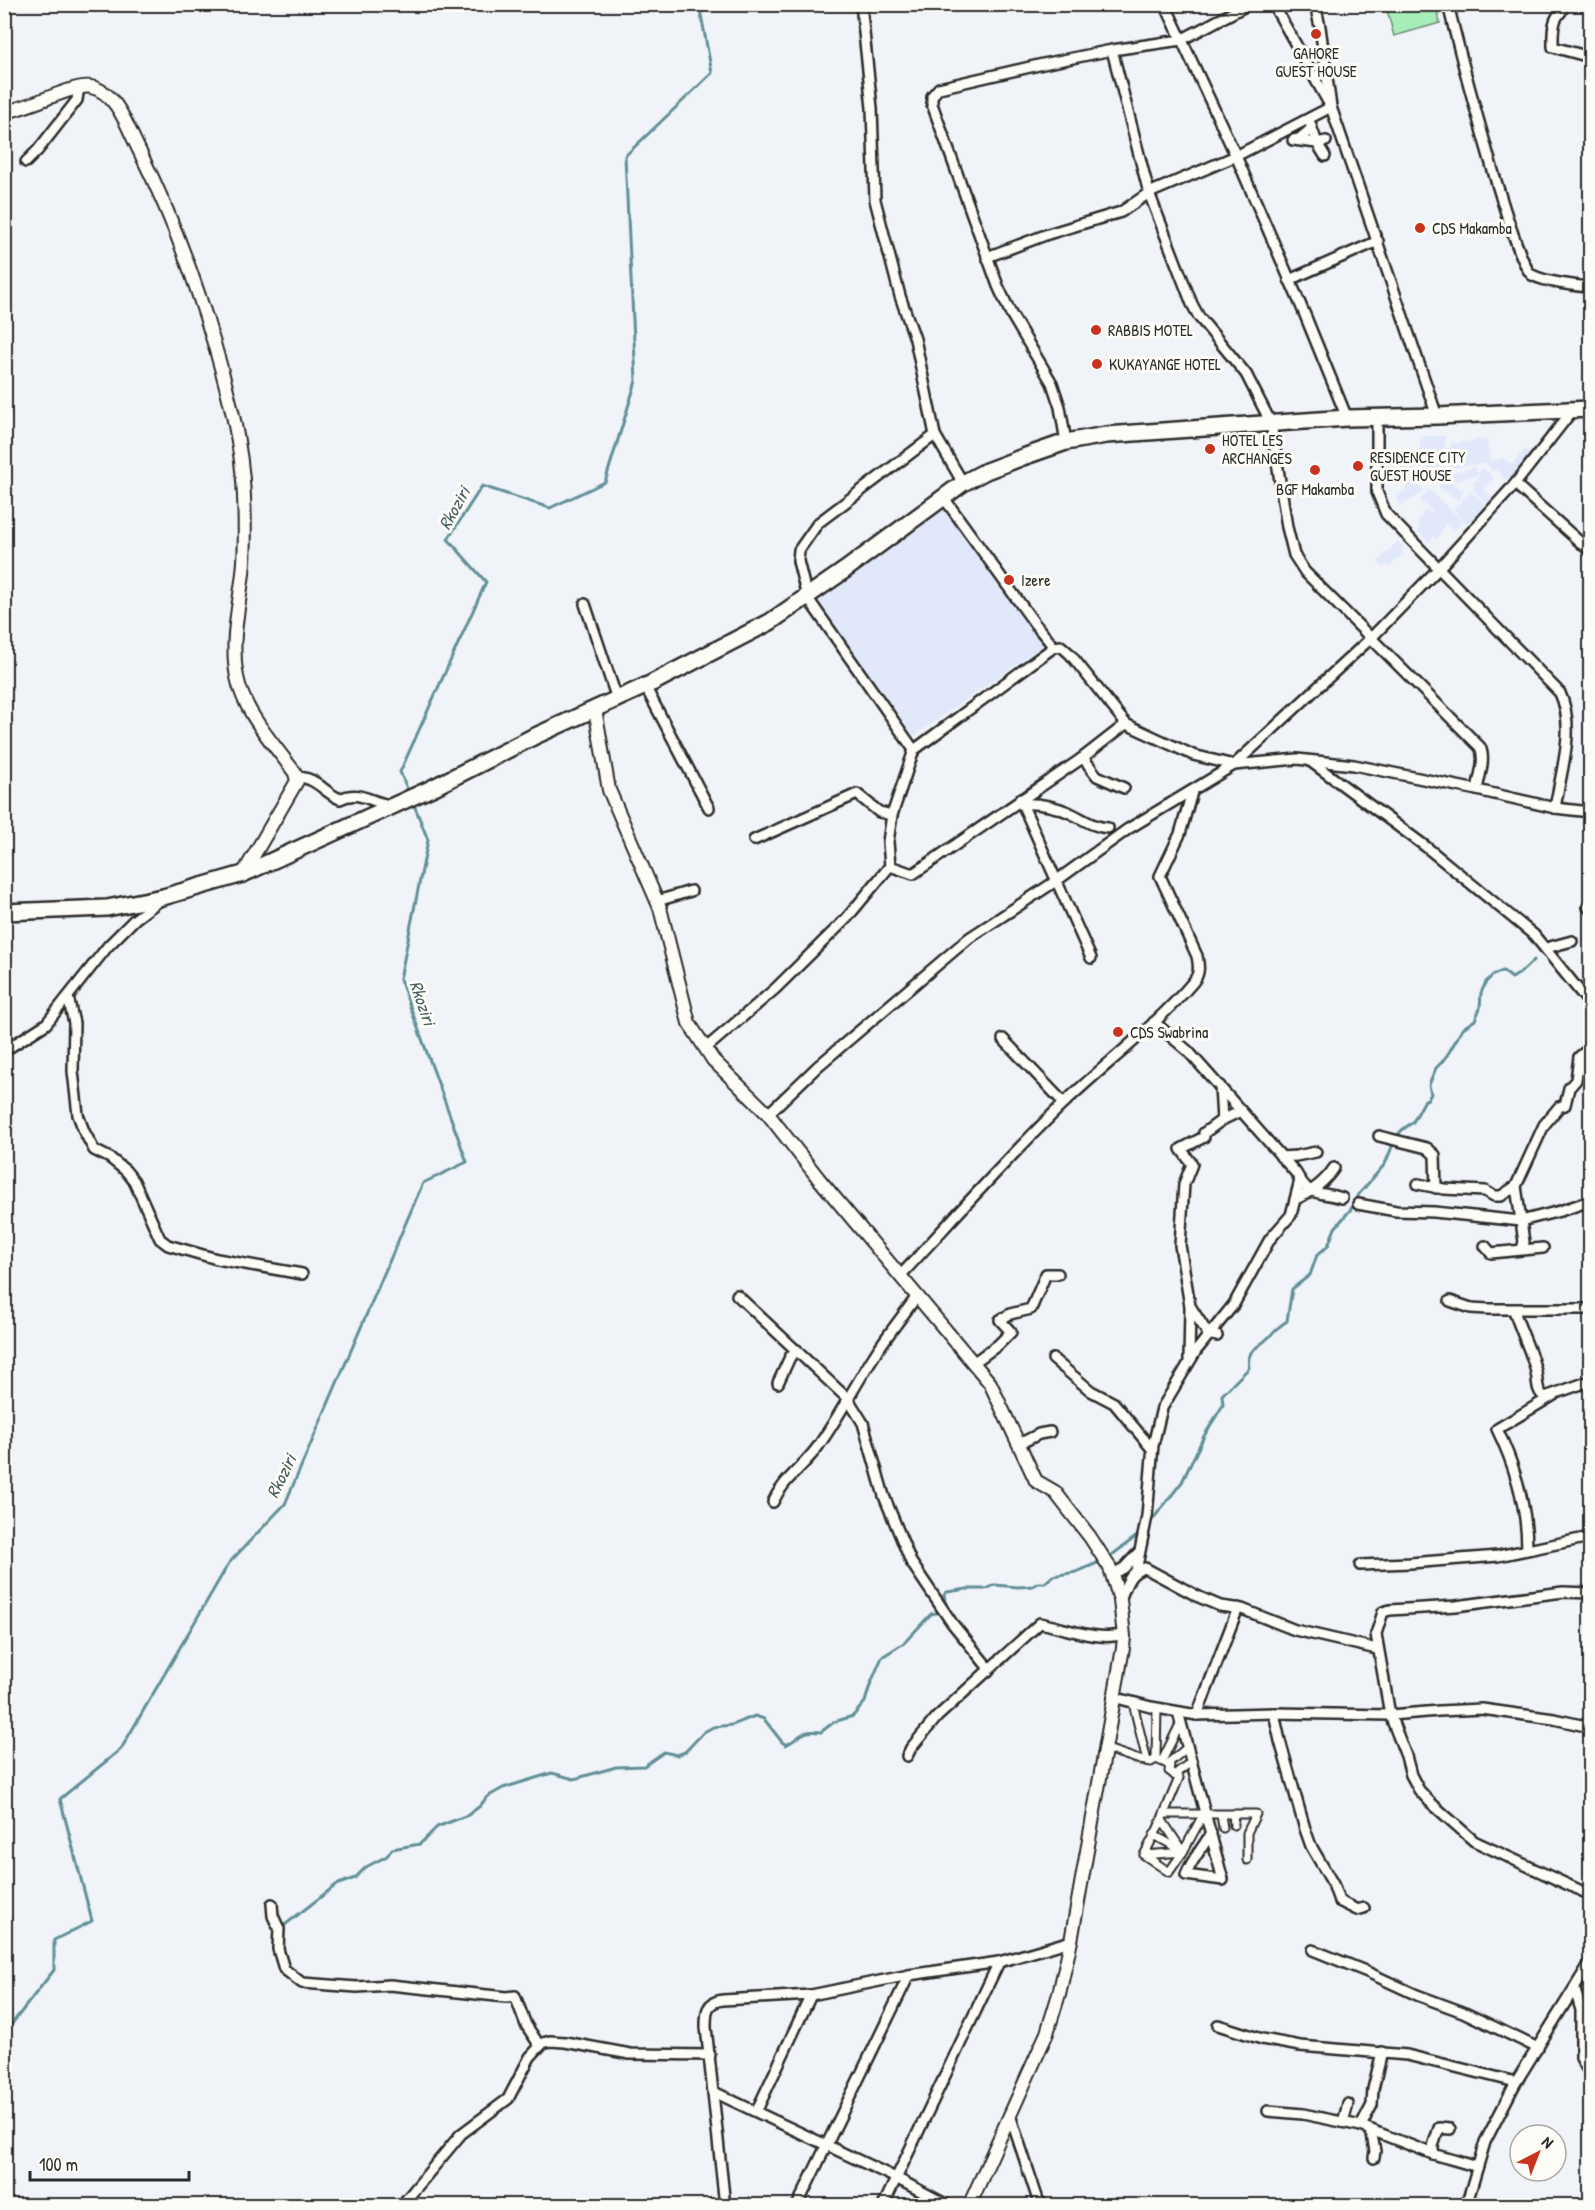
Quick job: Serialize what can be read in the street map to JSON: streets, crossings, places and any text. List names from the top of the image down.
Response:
{
  "water": ["Rkoziri"],
  "places": [
    "GAHORE GUEST HOUSE",
    "CDS Makamba",
    "RABBIS MOTEL",
    "KUKAYANGE HOTEL",
    "HOTEL LES ARCHANGES",
    "RESIDENCE CITY GUEST HOUSE",
    "BGF Makamba",
    "Izere",
    "CDS Swabrina"
  ],
  "scale_bar": "100 m",
  "north": "top right"
}
